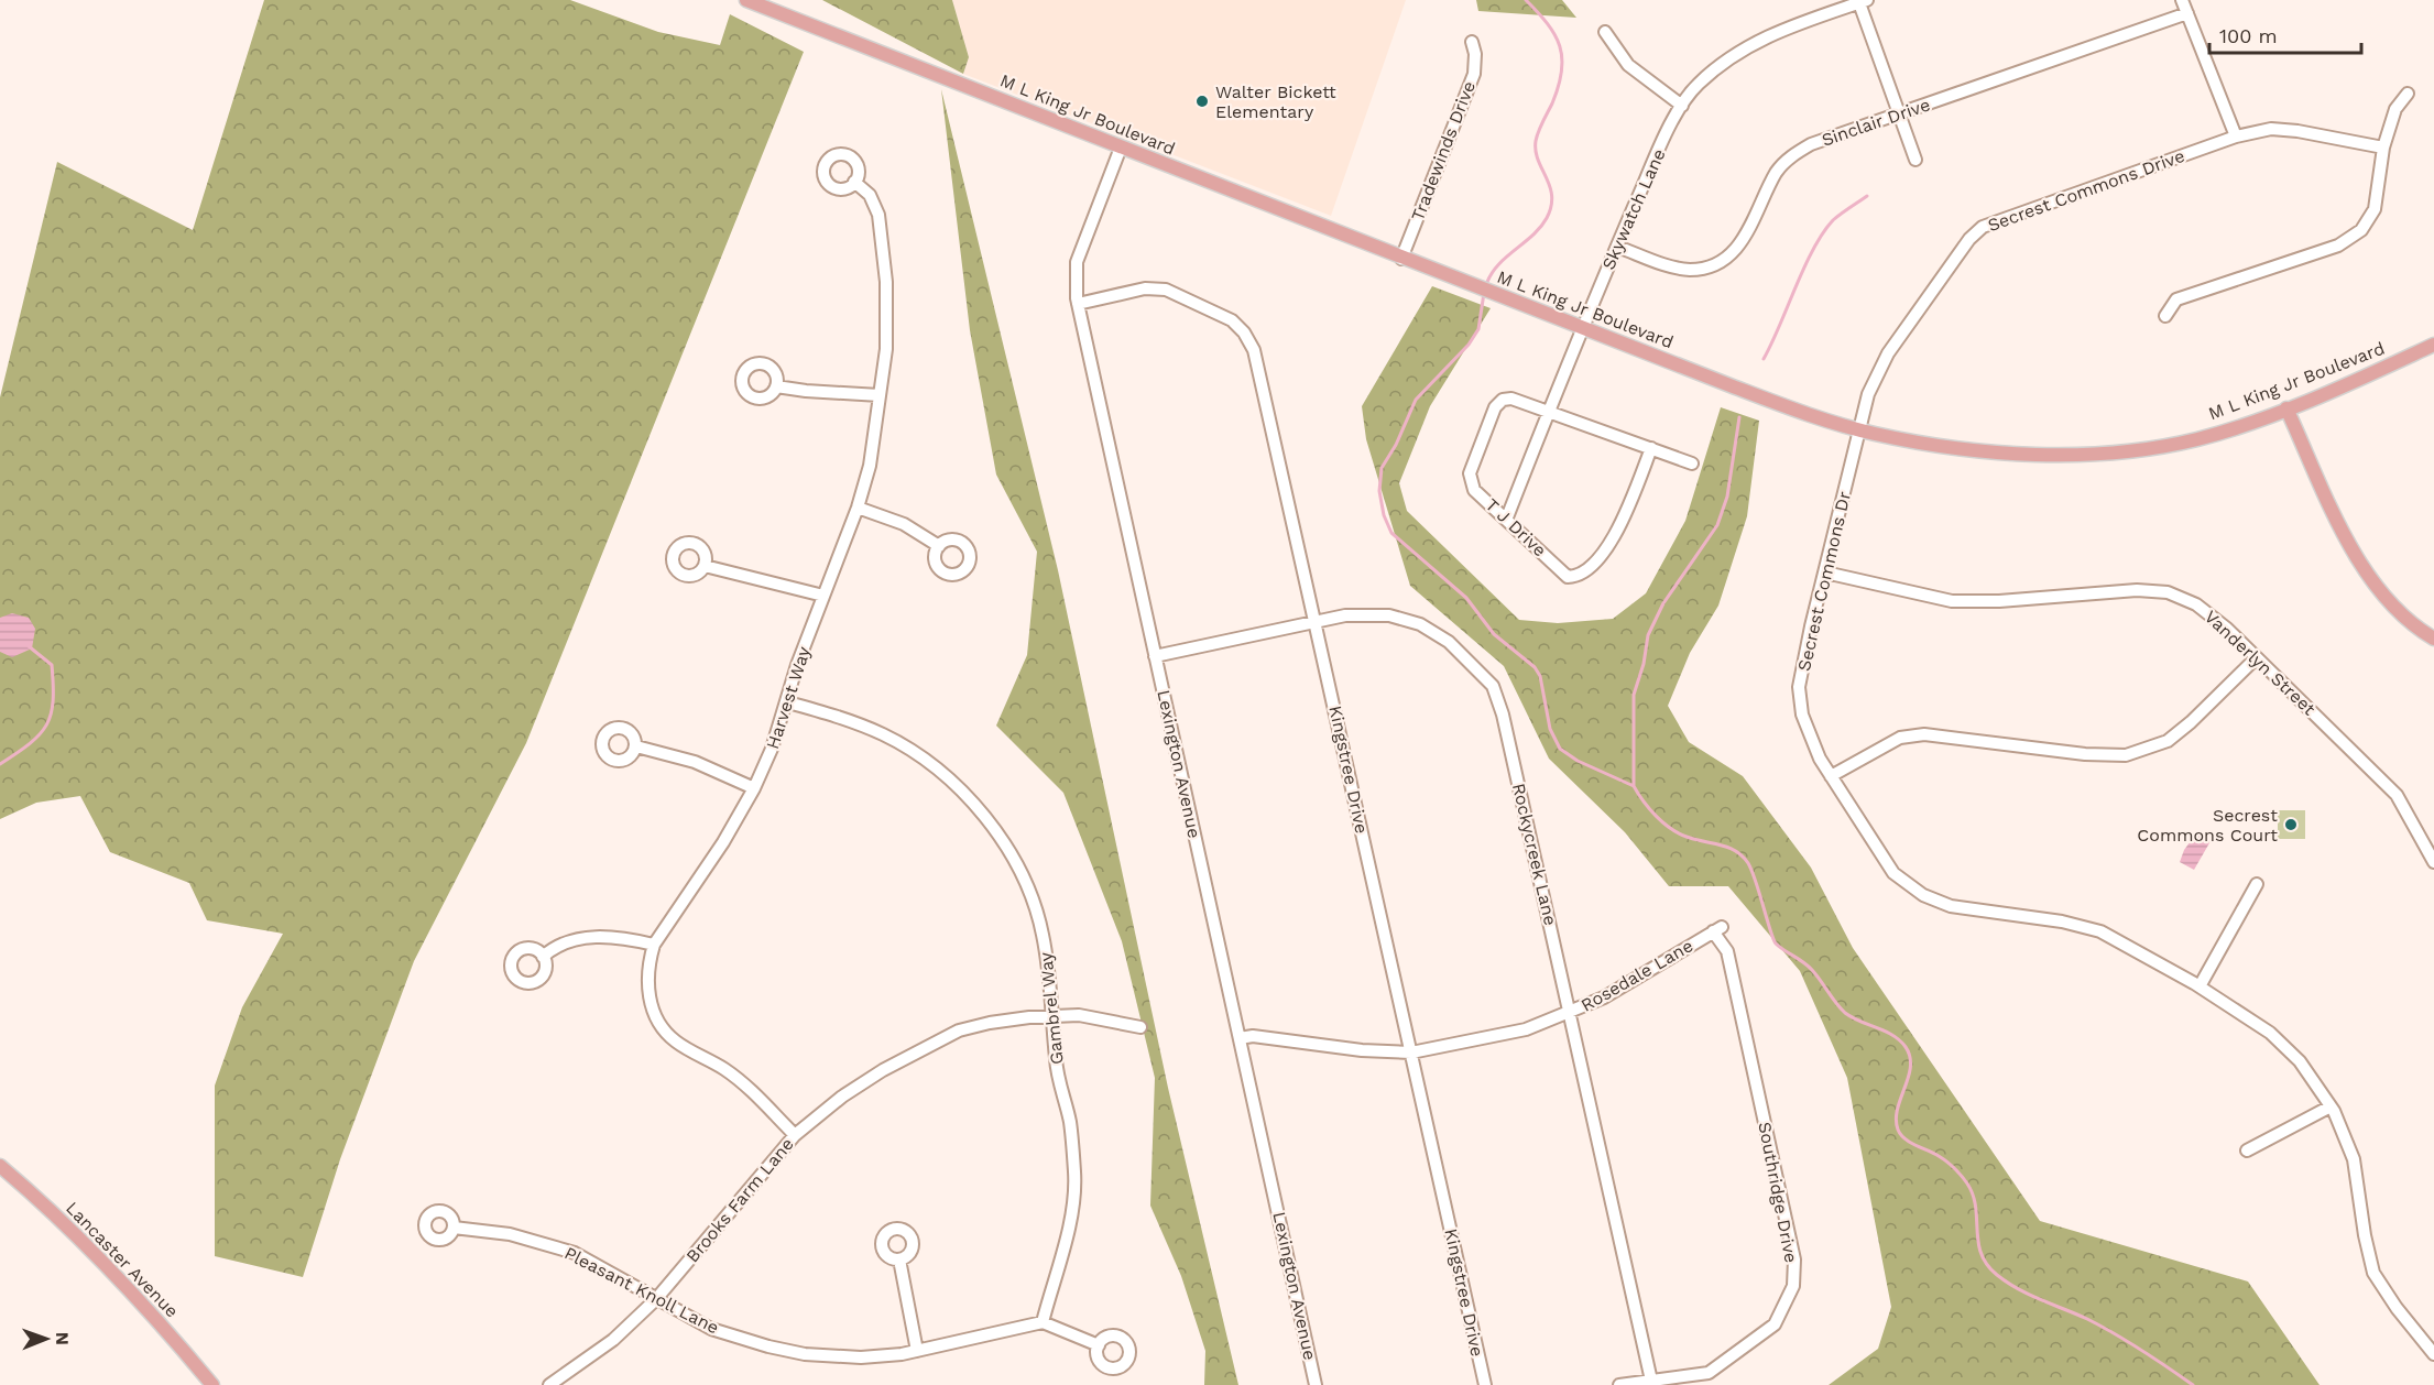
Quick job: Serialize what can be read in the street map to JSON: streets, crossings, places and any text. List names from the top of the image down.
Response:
{
  "streets": {
    "main road": ["M L King Jr Boulevard", "Lancaster Avenue"],
    "street": [
      "Sinclair Drive",
      "Tradewinds Drive",
      "Secrest Commons Drive",
      "Skywatch Lane",
      "T J Drive",
      "Secrest Commons Dr",
      "Vanderlyn Street",
      "Harvest Way",
      "Lexington Avenue",
      "Kingstree Drive",
      "Rockycreek Lane",
      "Rosedale Lane",
      "Gambrel Way",
      "Southridge Drive",
      "Brooks Farm Lane",
      "Pleasant Knoll Lane"
    ]
  },
  "crossings": [
    ["M L King Jr Boulevard", "Tradewinds Drive"],
    ["M L King Jr Boulevard", "Secrest Commons Drive"],
    ["M L King Jr Boulevard", "Skywatch Lane"],
    ["M L King Jr Boulevard", "Secrest Commons Dr"],
    ["M L King Jr Boulevard", "Lexington Avenue"],
    ["Sinclair Drive", "Skywatch Lane"],
    ["Secrest Commons Drive", "Secrest Commons Dr"],
    ["Skywatch Lane", "T J Drive"],
    ["Secrest Commons Dr", "Vanderlyn Street"],
    ["Harvest Way", "Gambrel Way"],
    ["Harvest Way", "Brooks Farm Lane"],
    ["Lexington Avenue", "Kingstree Drive"],
    ["Lexington Avenue", "Rockycreek Lane"],
    ["Lexington Avenue", "Rosedale Lane"],
    ["Kingstree Drive", "Rockycreek Lane"],
    ["Kingstree Drive", "Rosedale Lane"],
    ["Rockycreek Lane", "Rosedale Lane"],
    ["Rockycreek Lane", "Southridge Drive"],
    ["Rosedale Lane", "Southridge Drive"],
    ["Gambrel Way", "Brooks Farm Lane"],
    ["Gambrel Way", "Pleasant Knoll Lane"],
    ["Brooks Farm Lane", "Pleasant Knoll Lane"]
  ],
  "places": ["Walter Bickett Elementary", "Secrest Commons Court"],
  "scale_bar": "100 m",
  "north": "right"
}
